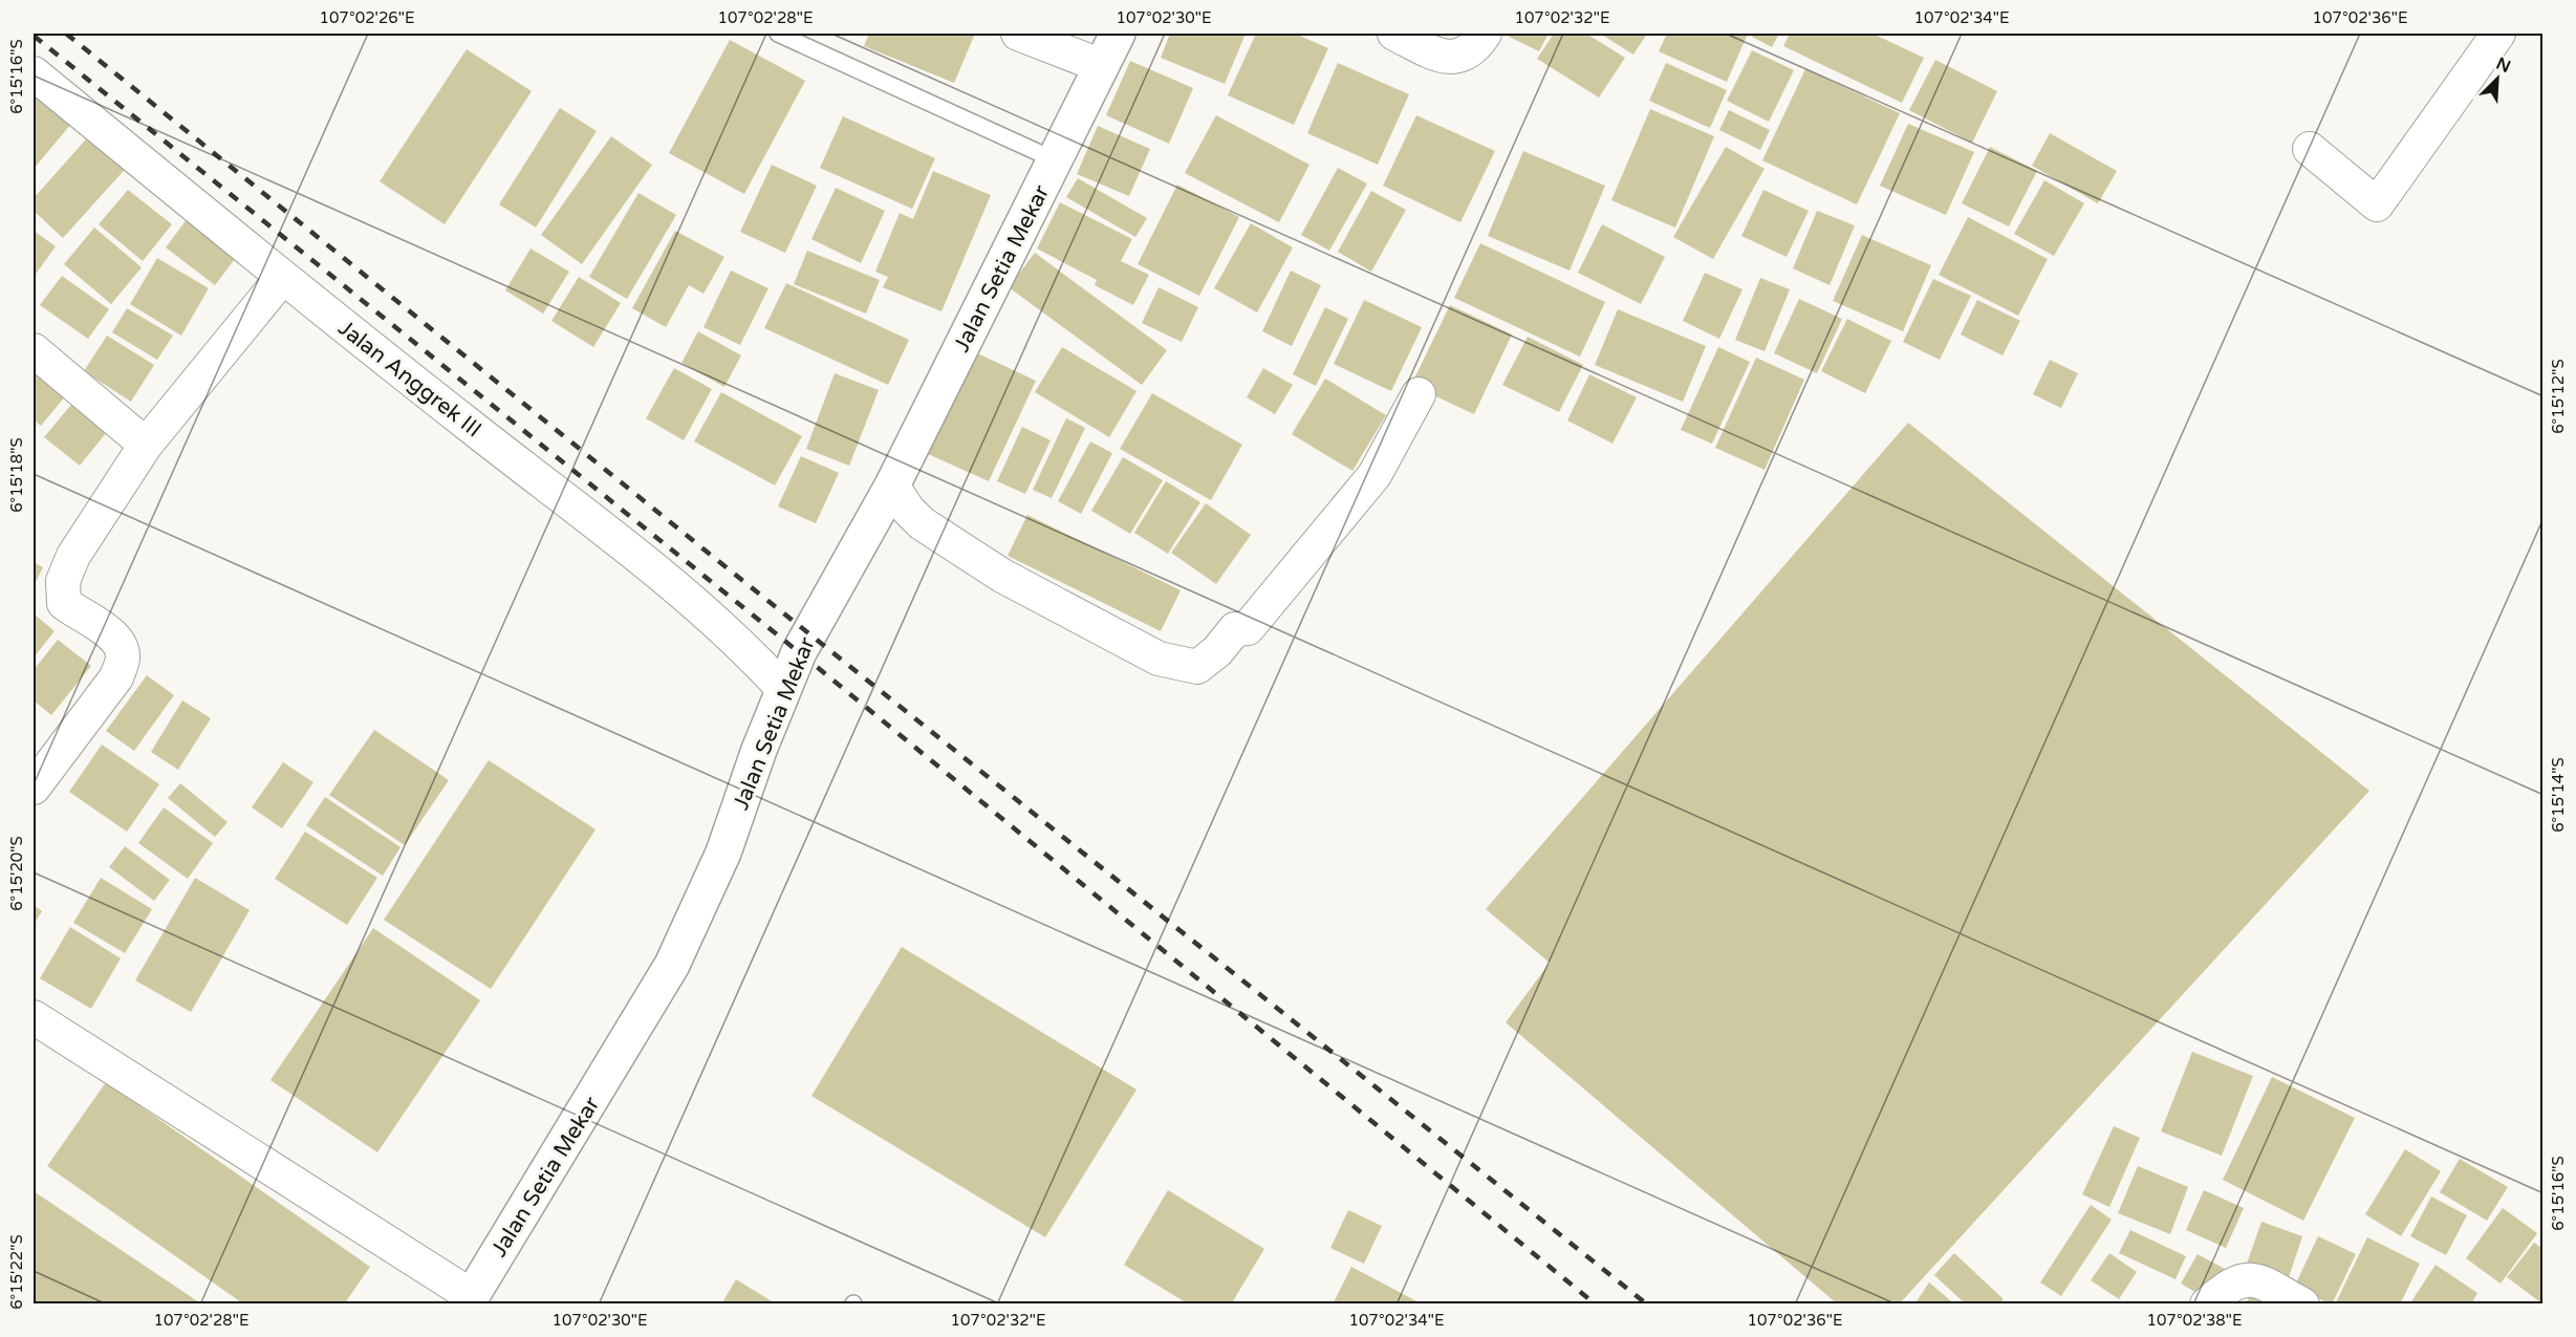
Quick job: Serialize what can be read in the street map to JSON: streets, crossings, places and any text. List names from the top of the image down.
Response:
{
  "streets": {
    "street": ["Jalan Setia Mekar", "Jalan Anggrek III"]
  },
  "crossings": [
    ["Jalan Setia Mekar", "Jalan Anggrek III"]
  ],
  "north": "top right",
  "coordinates": [
    "107°02'26\"E",
    "107°02'28\"E",
    "107°02'30\"E",
    "107°02'32\"E",
    "107°02'34\"E",
    "107°02'36\"E",
    "6°15'16\"S",
    "6°15'12\"S",
    "6°15'18\"S",
    "6°15'14\"S",
    "6°15'20\"S",
    "6°15'22\"S",
    "107°02'38\"E"
  ]
}
